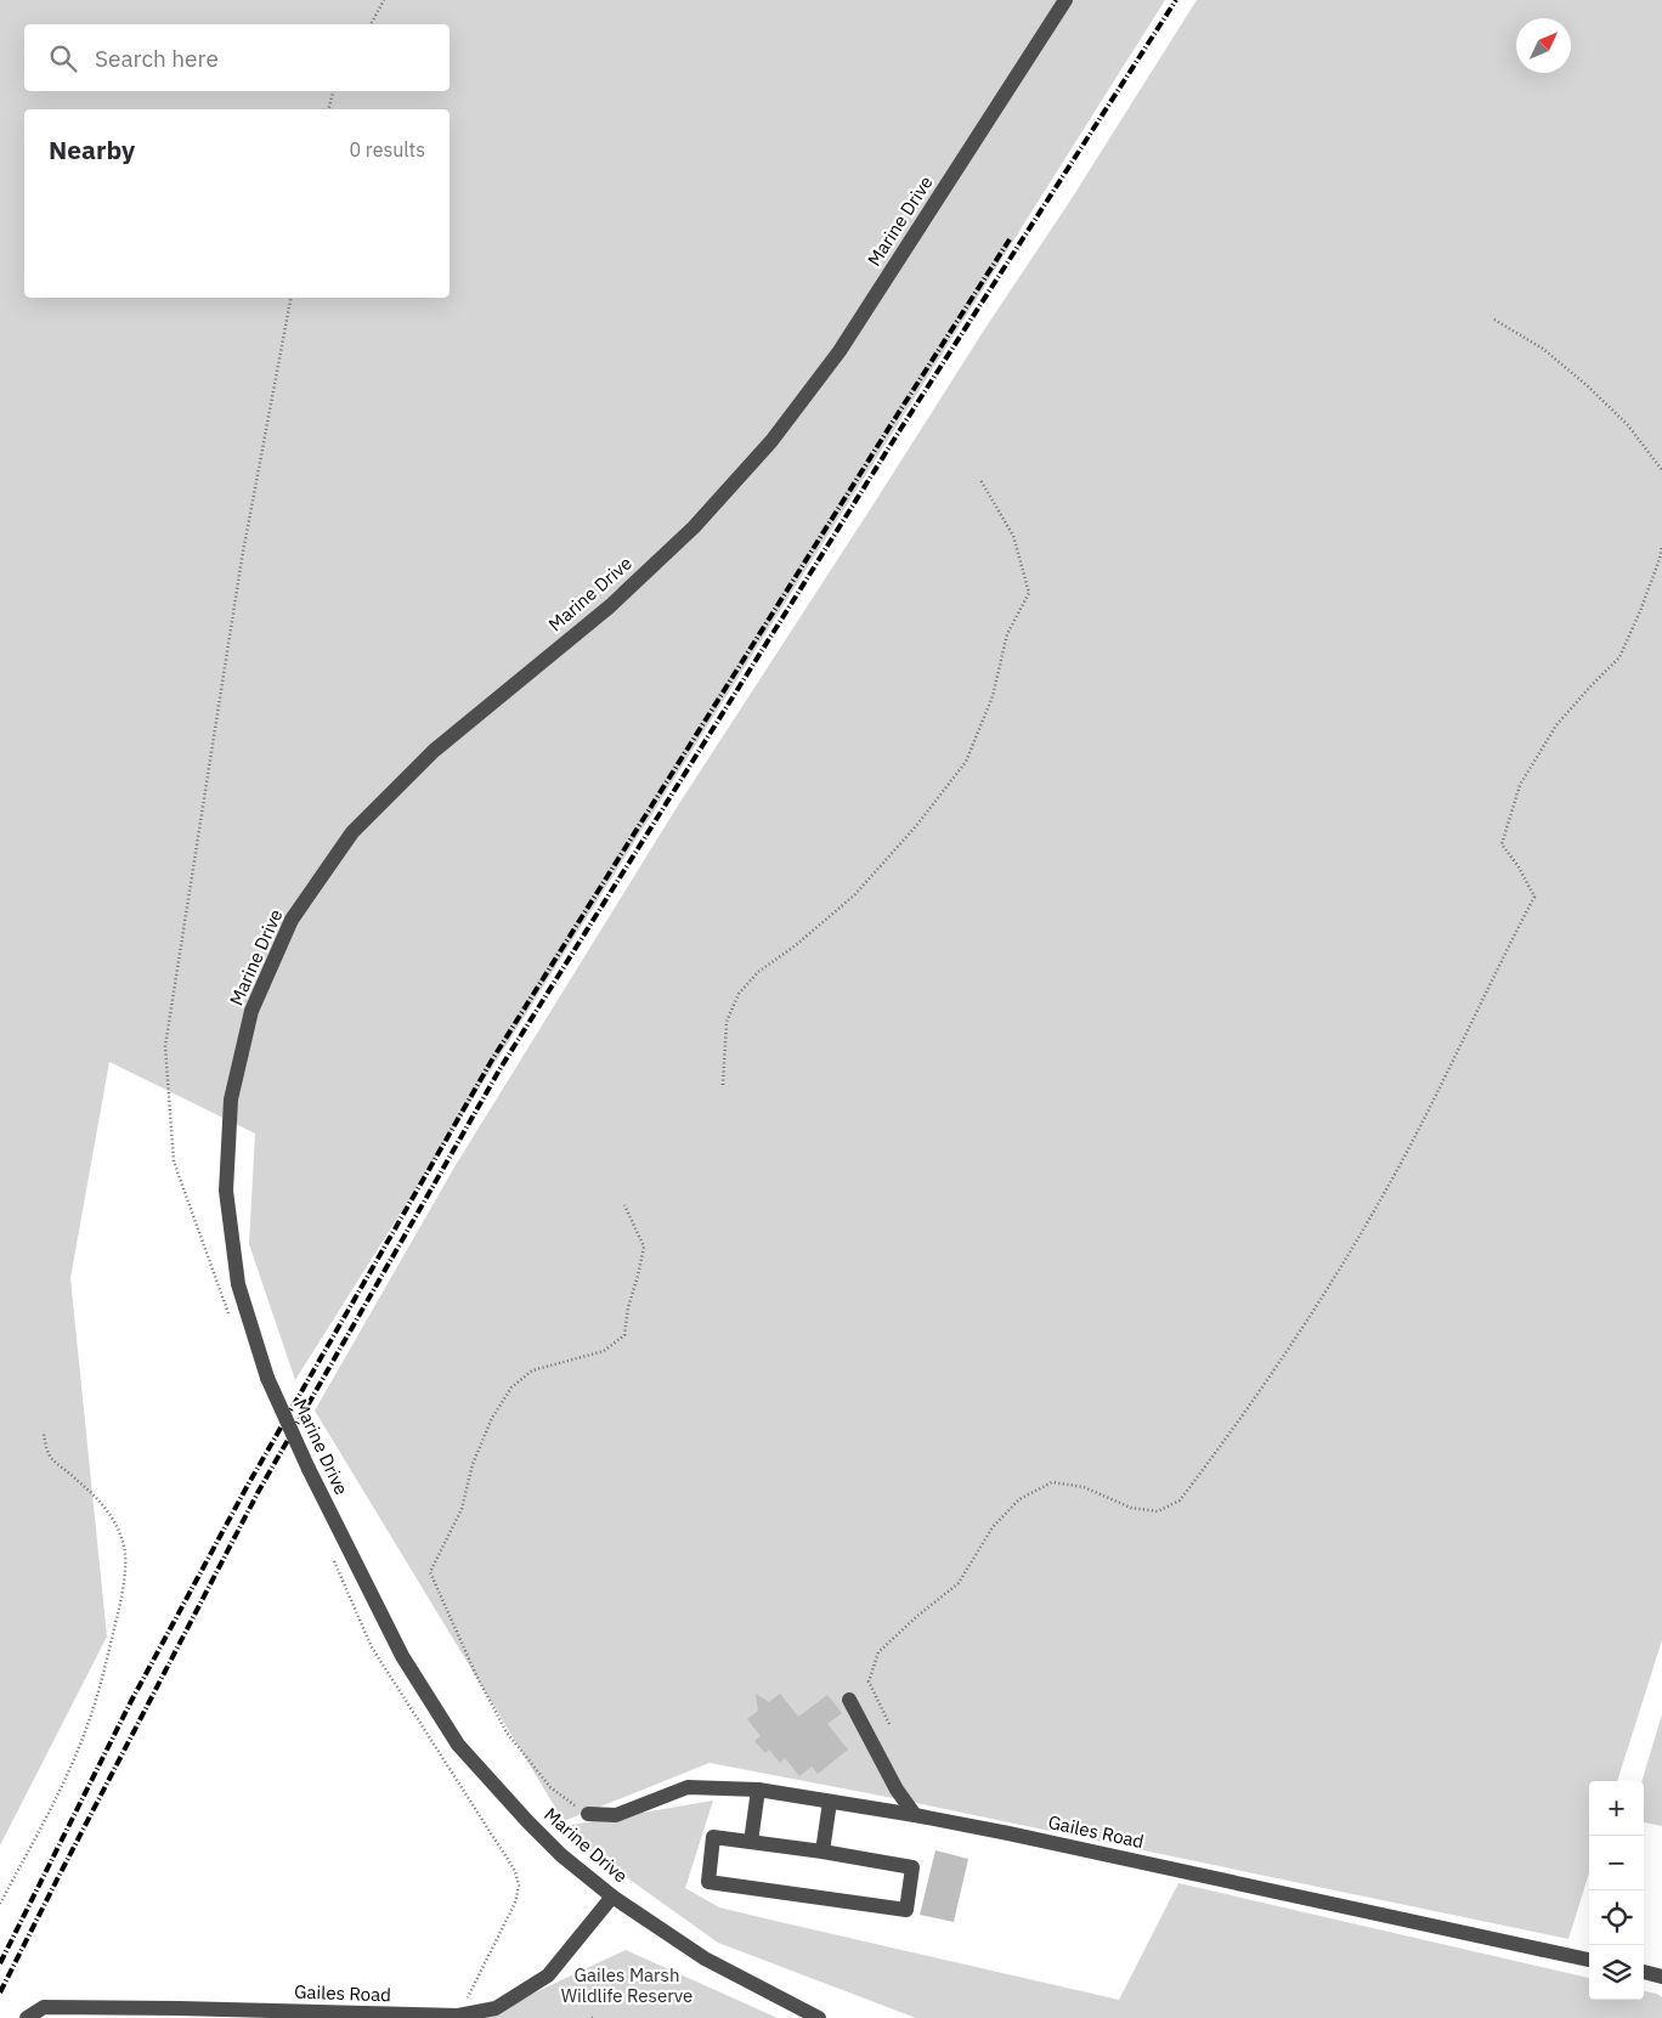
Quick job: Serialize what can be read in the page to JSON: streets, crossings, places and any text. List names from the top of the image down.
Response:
{
  "streets": {
    "street": ["Marine Drive", "Gailes Road"]
  },
  "crossings": [
    ["Marine Drive", "Gailes Road"]
  ],
  "parks": ["Gailes Marsh Wildlife Reserve"],
  "north": "top right",
  "page": {
    "search": "Search here",
    "heading": ["Nearby", "0 results"],
    "map_buttons": ["+", "−"]
  }
}
